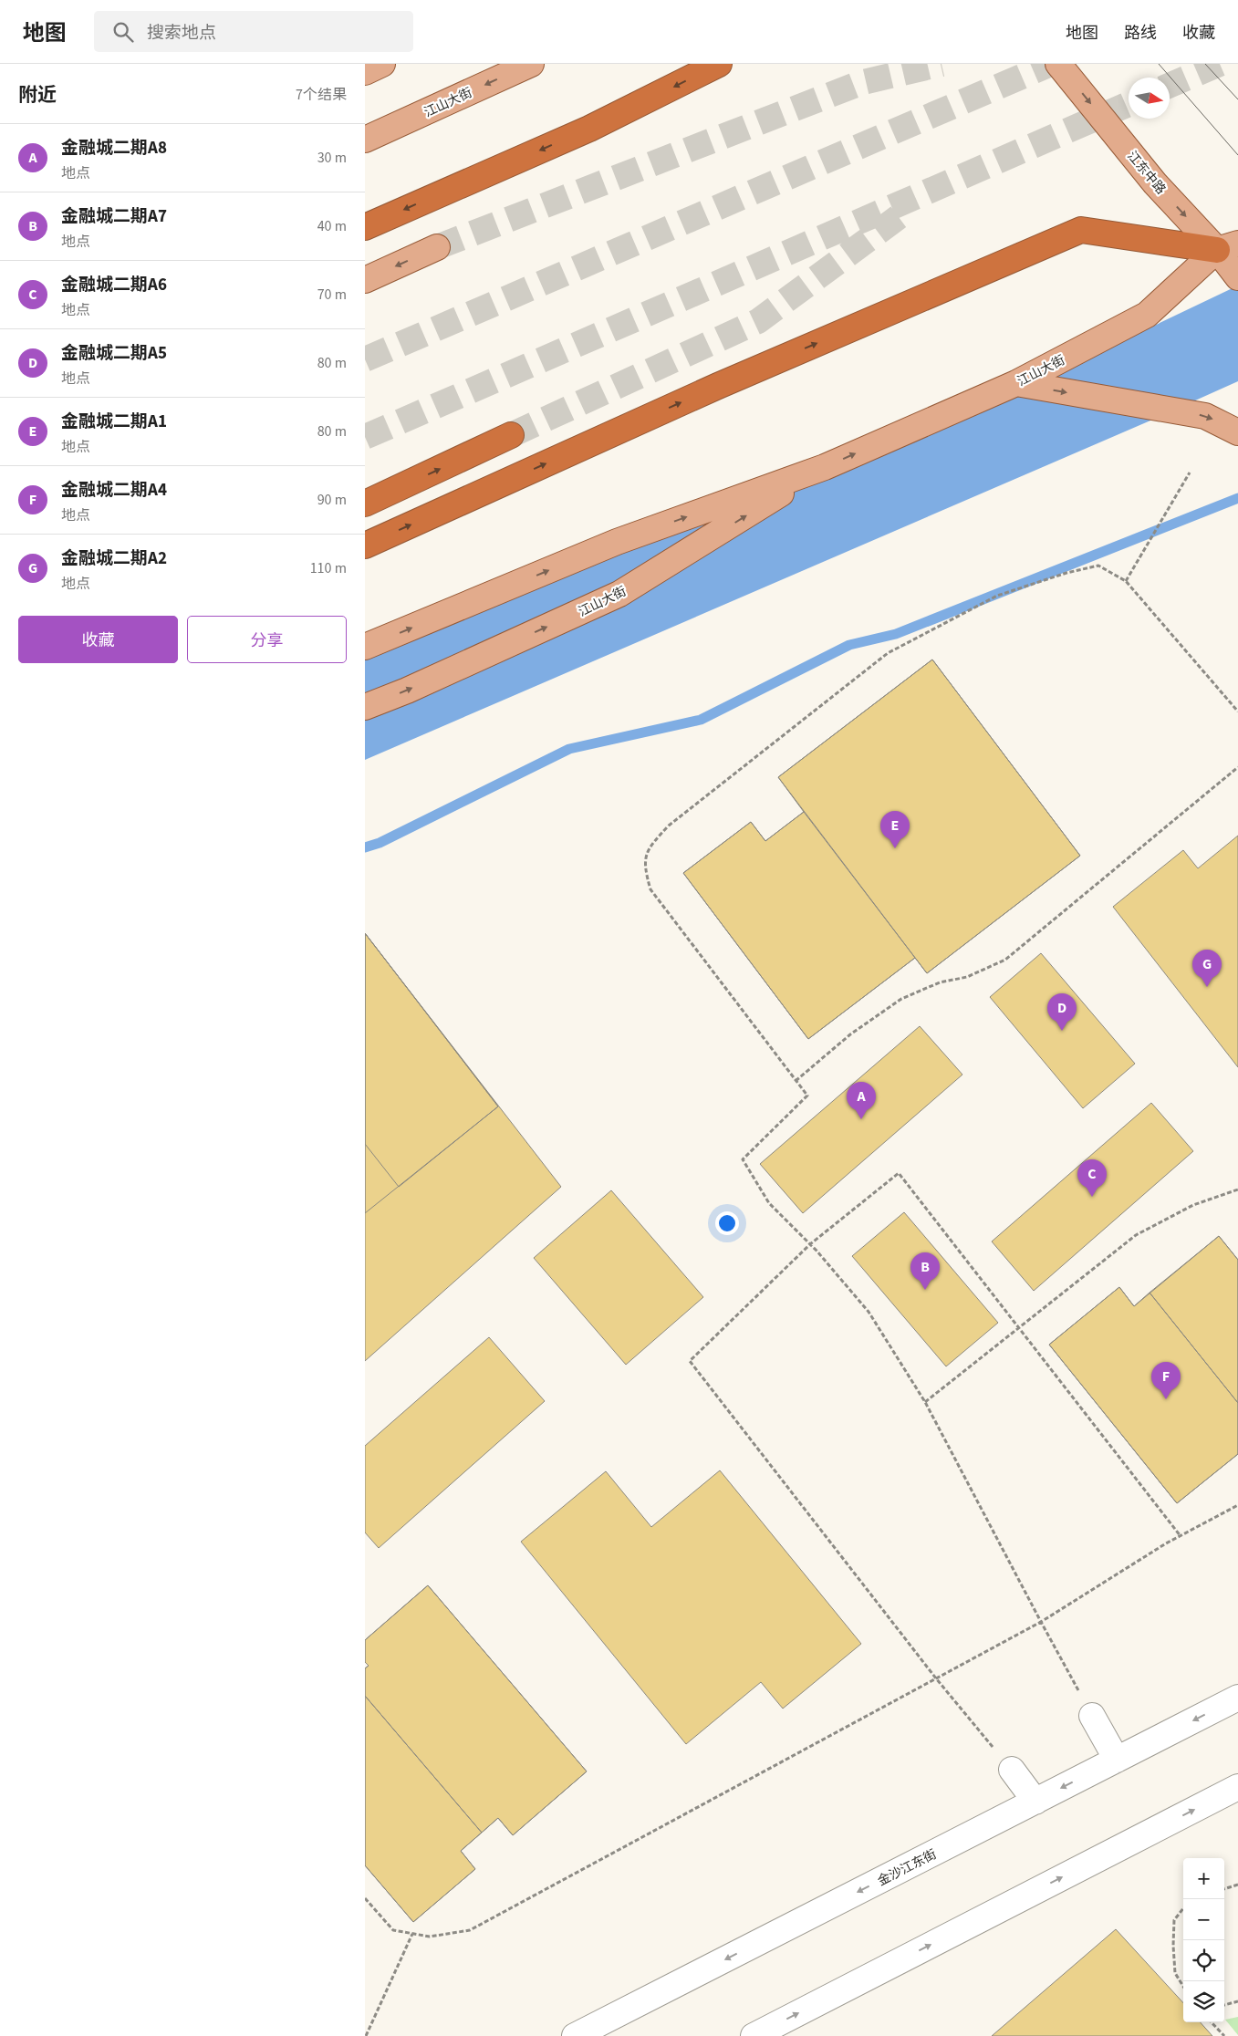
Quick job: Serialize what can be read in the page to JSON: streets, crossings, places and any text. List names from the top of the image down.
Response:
{
  "streets": {
    "main road": ["江山大街", "江东中路"],
    "street": ["金沙江东街"]
  },
  "crossings": [
    ["江山大街", "江东中路"]
  ],
  "one_way": ["江东中路"],
  "north": "right",
  "page": {
    "header": "地图",
    "search": "搜索地点",
    "nav": ["地图", "路线", "收藏"],
    "heading": ["附近", "7个结果"],
    "list": [
      {
        "mark": "A",
        "name": "金融城二期A8",
        "note": "地点",
        "value": "30 m"
      },
      {
        "mark": "B",
        "name": "金融城二期A7",
        "note": "地点",
        "value": "40 m"
      },
      {
        "mark": "C",
        "name": "金融城二期A6",
        "note": "地点",
        "value": "70 m"
      },
      {
        "mark": "D",
        "name": "金融城二期A5",
        "note": "地点",
        "value": "80 m"
      },
      {
        "mark": "E",
        "name": "金融城二期A1",
        "note": "地点",
        "value": "80 m"
      },
      {
        "mark": "F",
        "name": "金融城二期A4",
        "note": "地点",
        "value": "90 m"
      },
      {
        "mark": "G",
        "name": "金融城二期A2",
        "note": "地点",
        "value": "110 m"
      }
    ],
    "buttons": ["收藏", "分享"],
    "pins": [
      "E",
      "G",
      "D",
      "A",
      "C",
      "B",
      "F"
    ],
    "map_buttons": ["+", "−"]
  }
}
